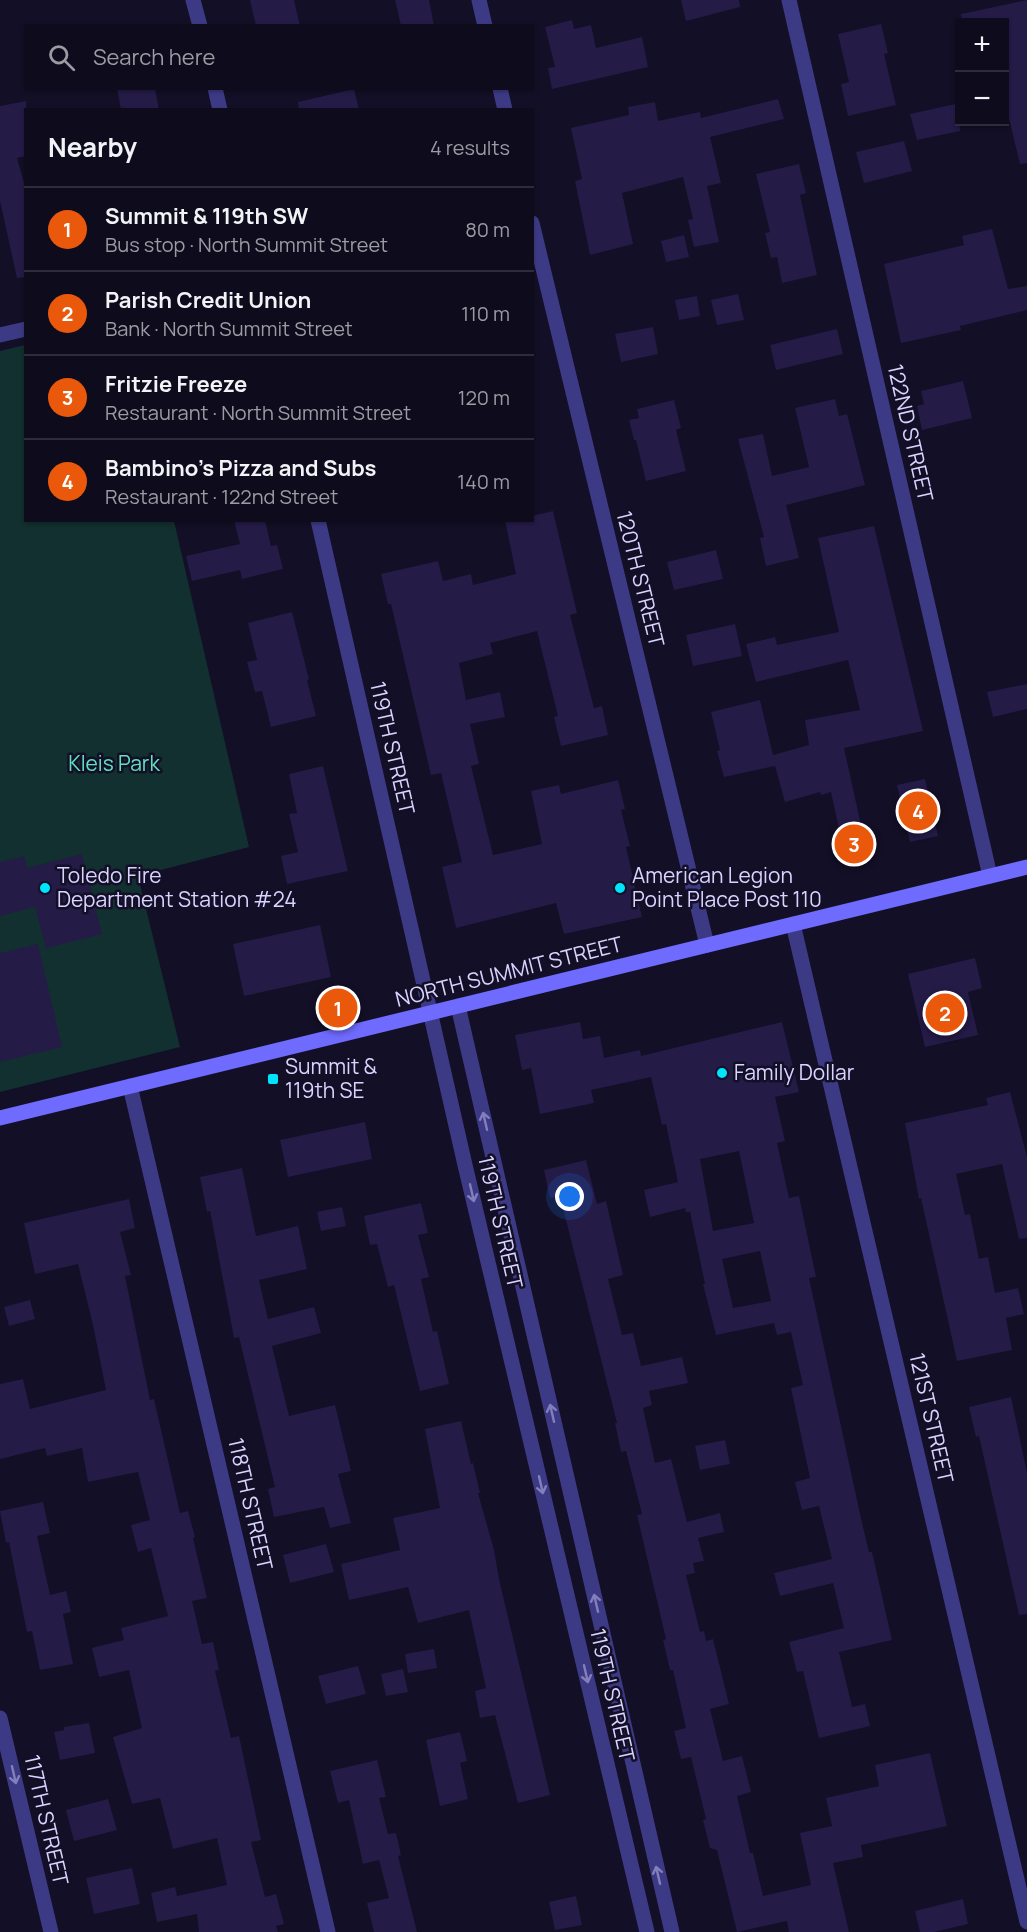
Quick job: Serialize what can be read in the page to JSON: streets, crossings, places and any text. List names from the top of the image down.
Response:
{
  "streets": {
    "main road": ["NORTH SUMMIT STREET"],
    "street": [
      "122ND STREET",
      "120TH STREET",
      "119TH STREET",
      "121ST STREET",
      "118TH STREET",
      "117TH STREET"
    ]
  },
  "crossings": [
    ["122ND STREET", "NORTH SUMMIT STREET"],
    ["120TH STREET", "NORTH SUMMIT STREET"],
    ["119TH STREET", "NORTH SUMMIT STREET"],
    ["NORTH SUMMIT STREET", "121ST STREET"],
    ["NORTH SUMMIT STREET", "118TH STREET"]
  ],
  "one_way": ["117TH STREET"],
  "parks": ["Kleis Park"],
  "places": {
    "other": ["Toledo Fire Department Station #24", "American Legion Point Place Post 110", "Family Dollar"],
    "transit": ["Summit & 119th SE"]
  },
  "page": {
    "map_buttons": ["+", "−"],
    "search": "Search here",
    "heading": ["Nearby", "4 results"],
    "list": [
      {
        "mark": "1",
        "name": "Summit & 119th SW",
        "note": "Bus stop · North Summit Street",
        "value": "80 m"
      },
      {
        "mark": "2",
        "name": "Parish Credit Union",
        "note": "Bank · North Summit Street",
        "value": "110 m"
      },
      {
        "mark": "3",
        "name": "Fritzie Freeze",
        "note": "Restaurant · North Summit Street",
        "value": "120 m"
      },
      {
        "mark": "4",
        "name": "Bambino's Pizza and Subs",
        "note": "Restaurant · 122nd Street",
        "value": "140 m"
      }
    ],
    "pins": [
      "4",
      "3",
      "1",
      "2"
    ]
  }
}
